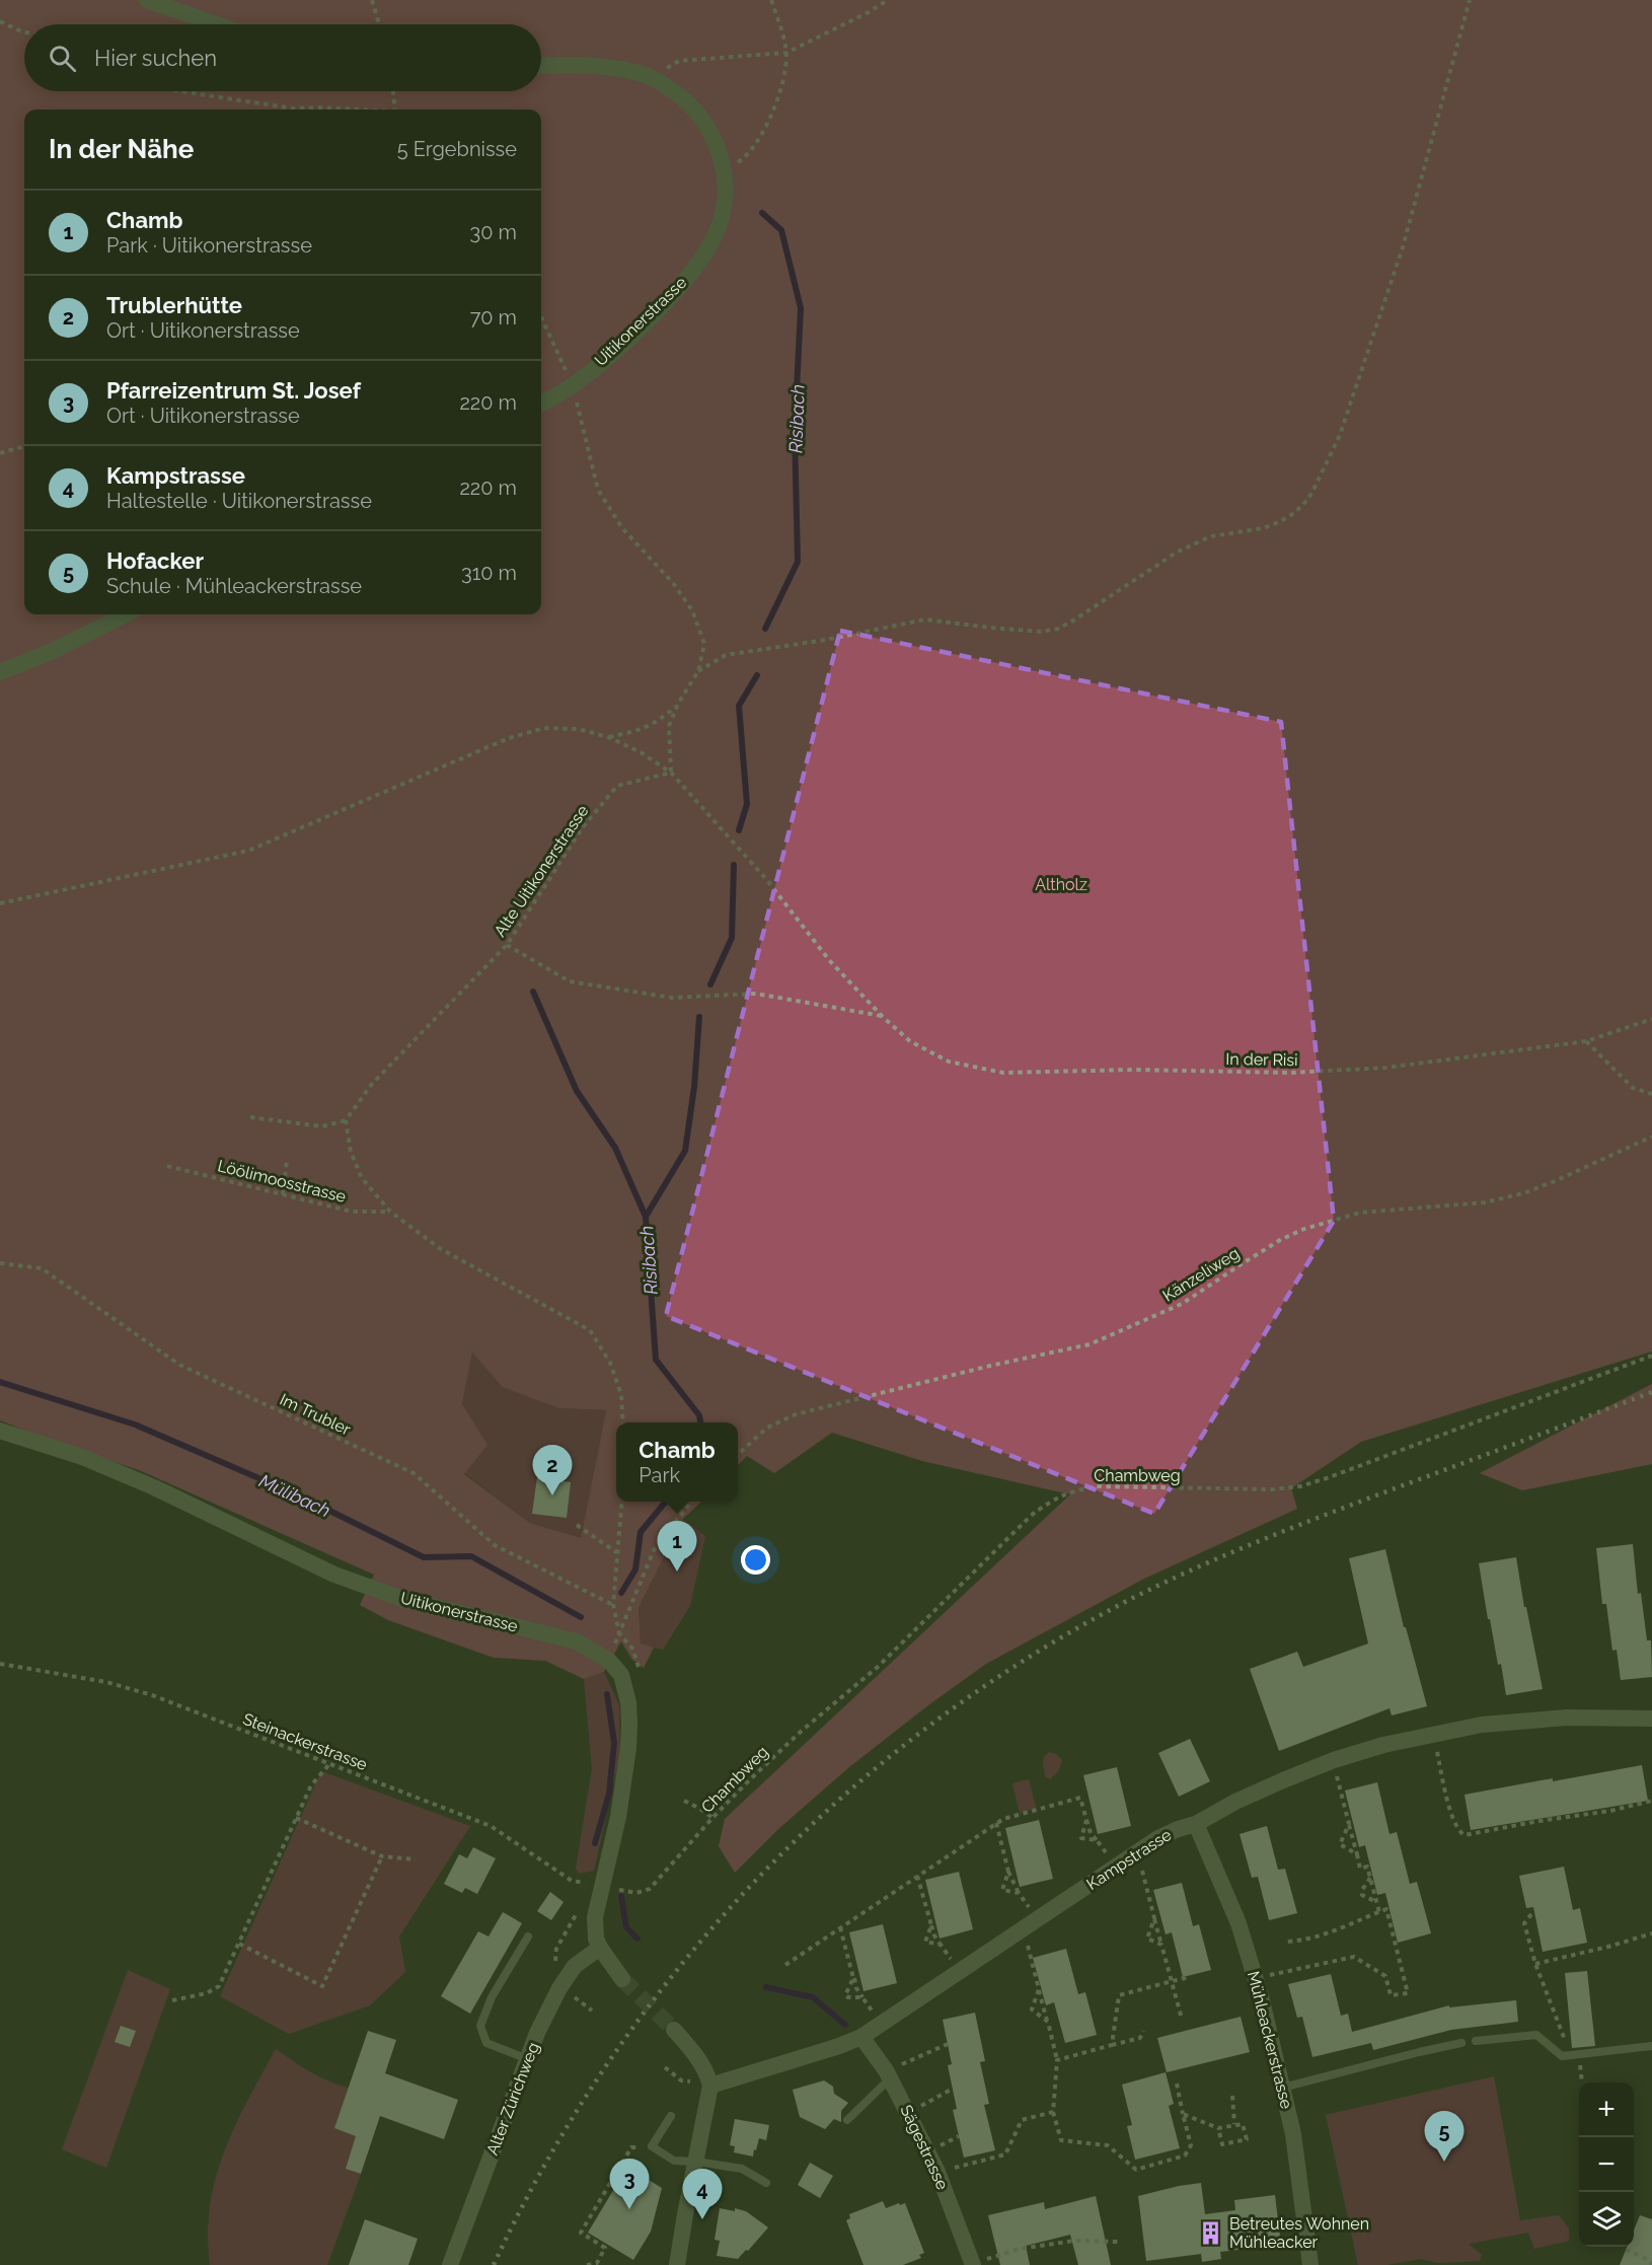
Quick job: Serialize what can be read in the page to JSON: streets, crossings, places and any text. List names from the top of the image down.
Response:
{
  "streets": {
    "street": [
      "Uitikonerstrasse",
      "Kampstrasse",
      "Mühleackerstrasse",
      "Alter Zürichweg",
      "Sägestrasse"
    ],
    "path": [
      "Alte Uitikonerstrasse",
      "In der Risi",
      "Löölimoosstrasse",
      "Känzeliweg",
      "Im Trubler",
      "Chambweg",
      "Steinackerstrasse"
    ]
  },
  "crossings": [
    ["Uitikonerstrasse", "Alter Zürichweg"],
    ["Alte Uitikonerstrasse", "In der Risi"],
    ["Kampstrasse", "Mühleackerstrasse"],
    ["Kampstrasse", "Sägestrasse"]
  ],
  "water": ["Risibach", "Mülibach"],
  "parks": ["Altholz"],
  "places": {
    "building": ["Betreutes Wohnen Mühleacker"]
  },
  "page": {
    "search": "Hier suchen",
    "heading": ["In der Nähe", "5 Ergebnisse"],
    "list": [
      {
        "mark": "1",
        "name": "Chamb",
        "note": "Park · Uitikonerstrasse",
        "value": "30 m"
      },
      {
        "mark": "2",
        "name": "Trublerhütte",
        "note": "Ort · Uitikonerstrasse",
        "value": "70 m"
      },
      {
        "mark": "3",
        "name": "Pfarreizentrum St. Josef",
        "note": "Ort · Uitikonerstrasse",
        "value": "220 m"
      },
      {
        "mark": "4",
        "name": "Kampstrasse",
        "note": "Haltestelle · Uitikonerstrasse",
        "value": "220 m"
      },
      {
        "mark": "5",
        "name": "Hofacker",
        "note": "Schule · Mühleackerstrasse",
        "value": "310 m"
      }
    ],
    "popup": ["Chamb", "Park"],
    "pins": [
      "2",
      "1",
      "5",
      "3",
      "4"
    ],
    "map_buttons": ["+", "−"]
  }
}
